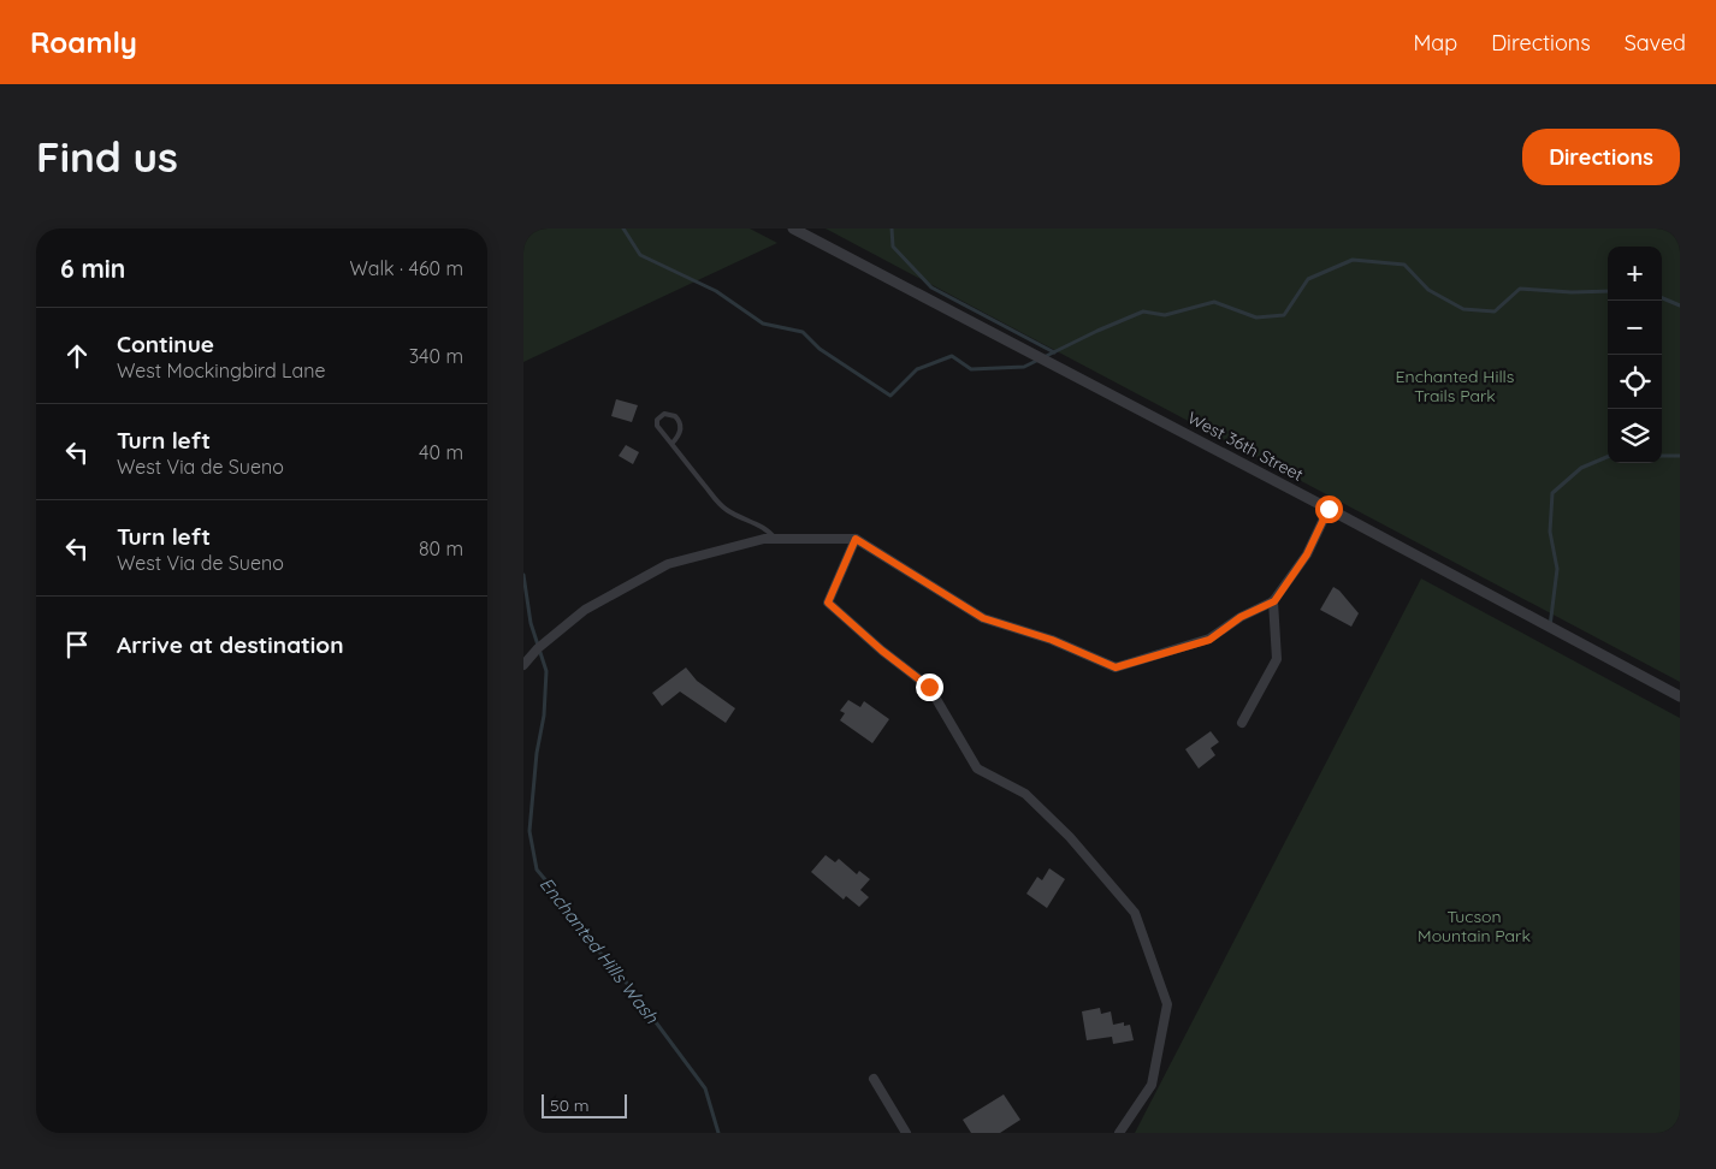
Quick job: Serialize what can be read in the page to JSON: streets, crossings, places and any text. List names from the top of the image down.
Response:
{
  "streets": {
    "street": ["West 36th Street"]
  },
  "water": ["Enchanted Hills Wash"],
  "parks": ["Enchanted Hills Trails Park", "Tucson Mountain Park"],
  "scale_bar": "50 m",
  "page": {
    "header": "Roamly",
    "nav": ["Map", "Directions", "Saved"],
    "buttons": "Directions",
    "title": "Find us",
    "heading": ["6 min", "Walk · 460 m"],
    "map_buttons": ["+", "−"],
    "list": [
      ["Continue", "West Mockingbird Lane", "340 m"],
      ["Turn left", "West Via de Sueno", "40 m"],
      ["Turn left", "West Via de Sueno", "80 m"],
      "Arrive at destination"
    ],
    "scale": "50 m"
  }
}
